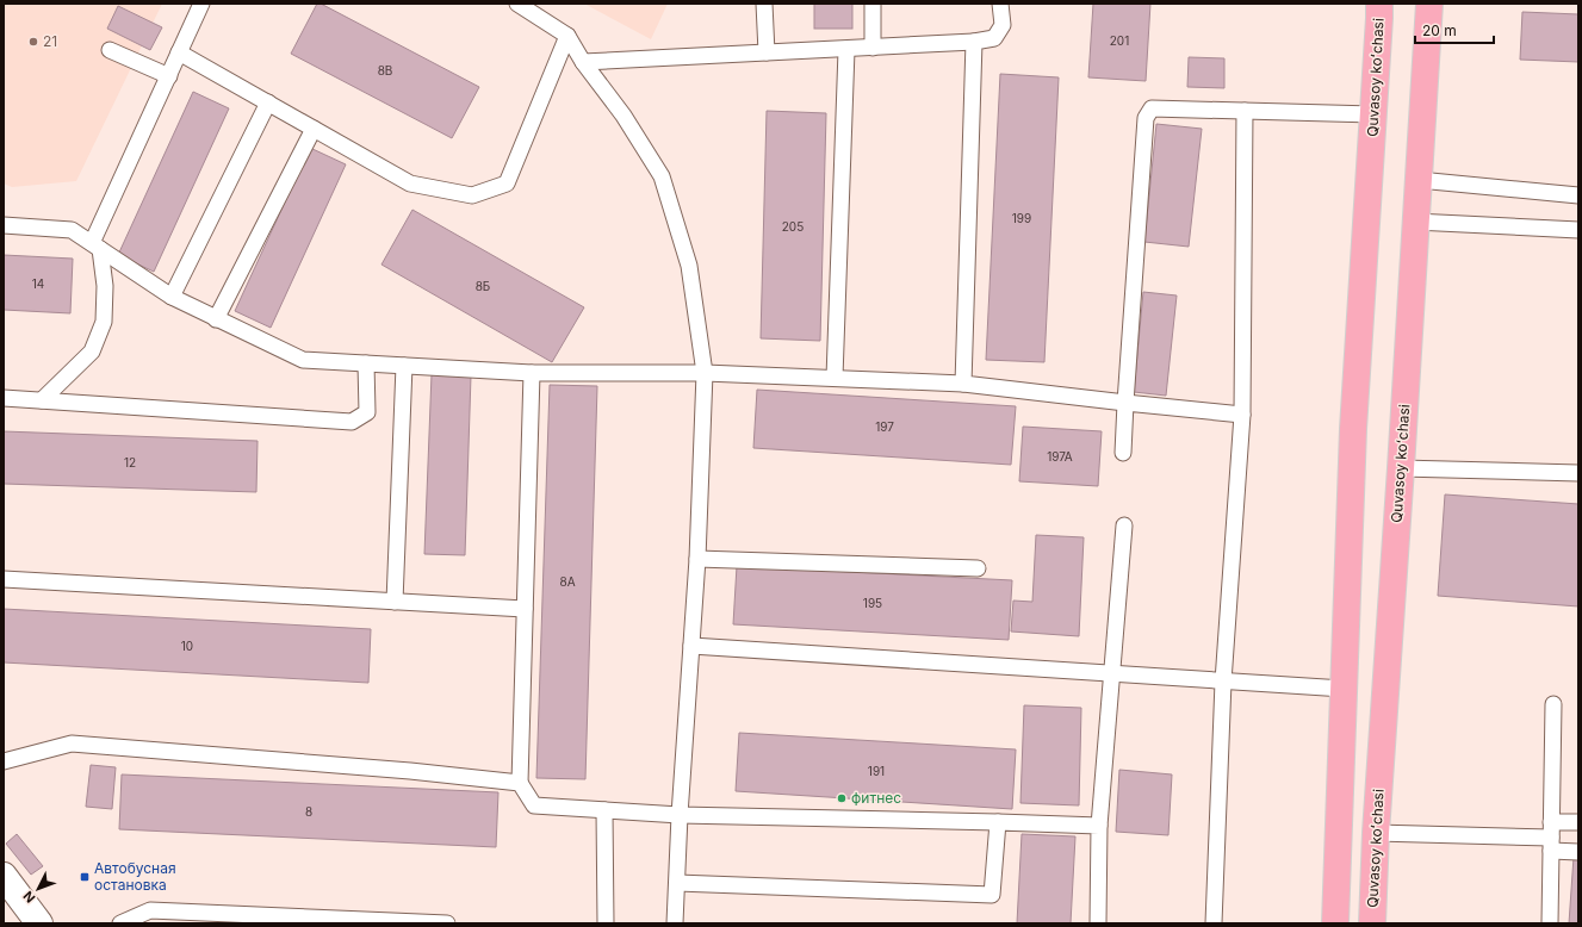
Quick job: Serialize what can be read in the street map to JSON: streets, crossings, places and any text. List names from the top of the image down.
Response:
{
  "streets": {
    "main road": ["Quvasoy koʻchasi"]
  },
  "places": {
    "other": ["21", "фитнес"],
    "transit": ["Автобусная остановка"]
  },
  "house_numbers": [
    "201",
    "8В",
    "199",
    "205",
    "14",
    "8Б",
    "197",
    "197A",
    "12",
    "8А",
    "195",
    "10",
    "191",
    "8"
  ],
  "scale_bar": "20 m",
  "north": "bottom left"
}
